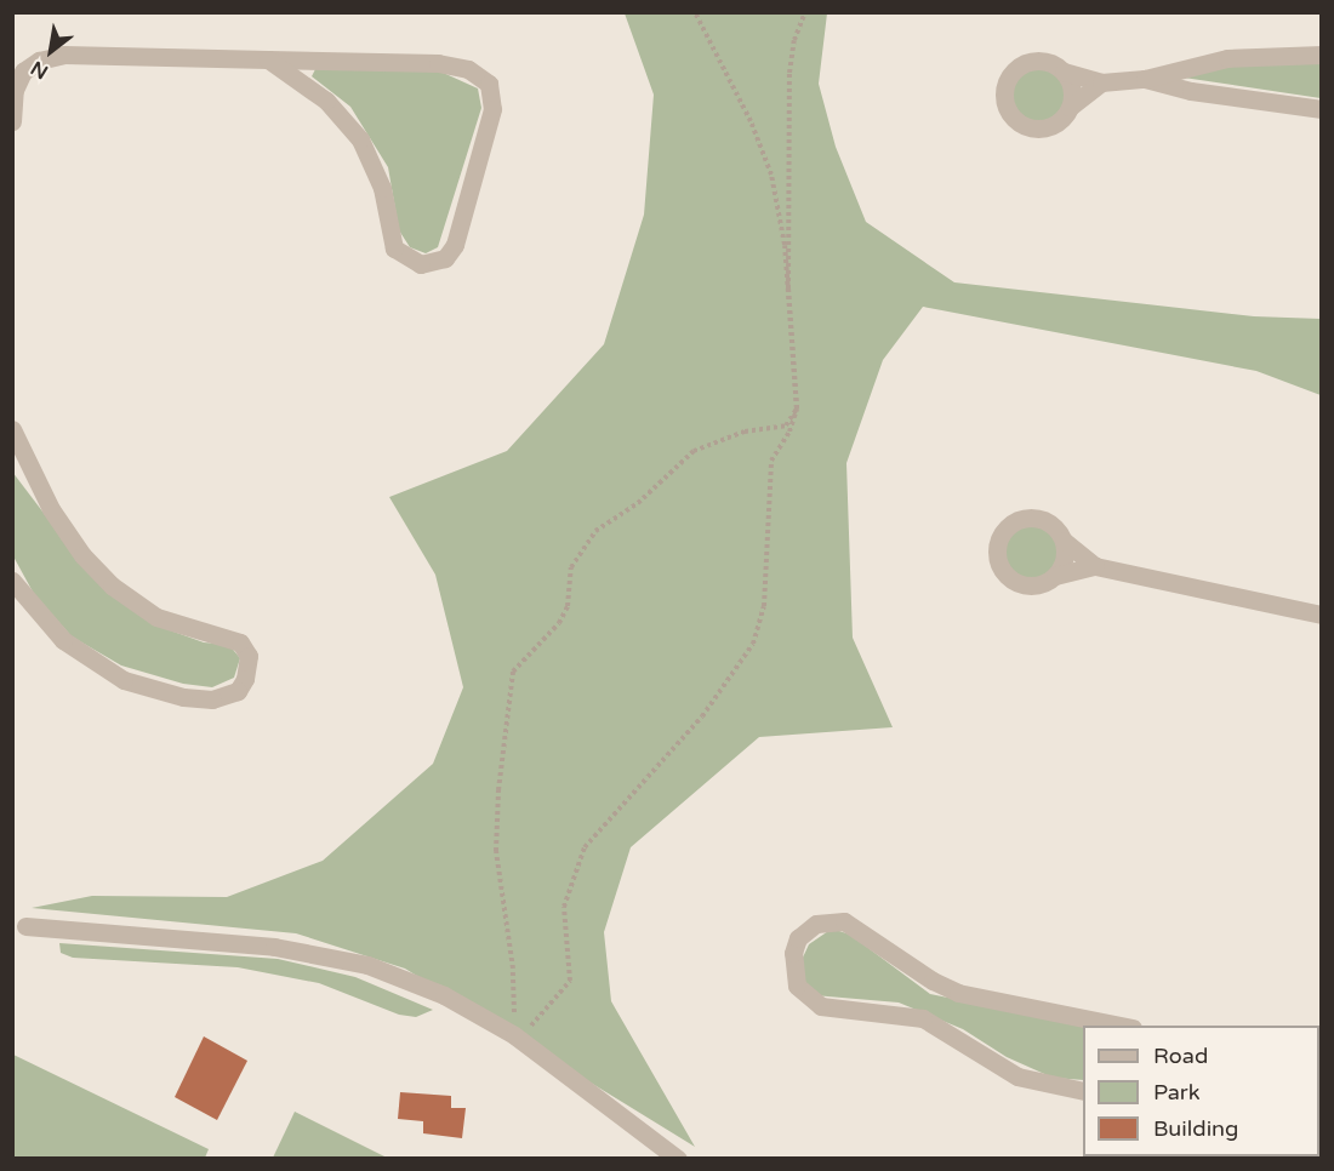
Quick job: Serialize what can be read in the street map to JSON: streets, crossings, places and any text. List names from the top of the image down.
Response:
{
  "legend": ["Road", "Park", "Building"],
  "north": "bottom left"
}
